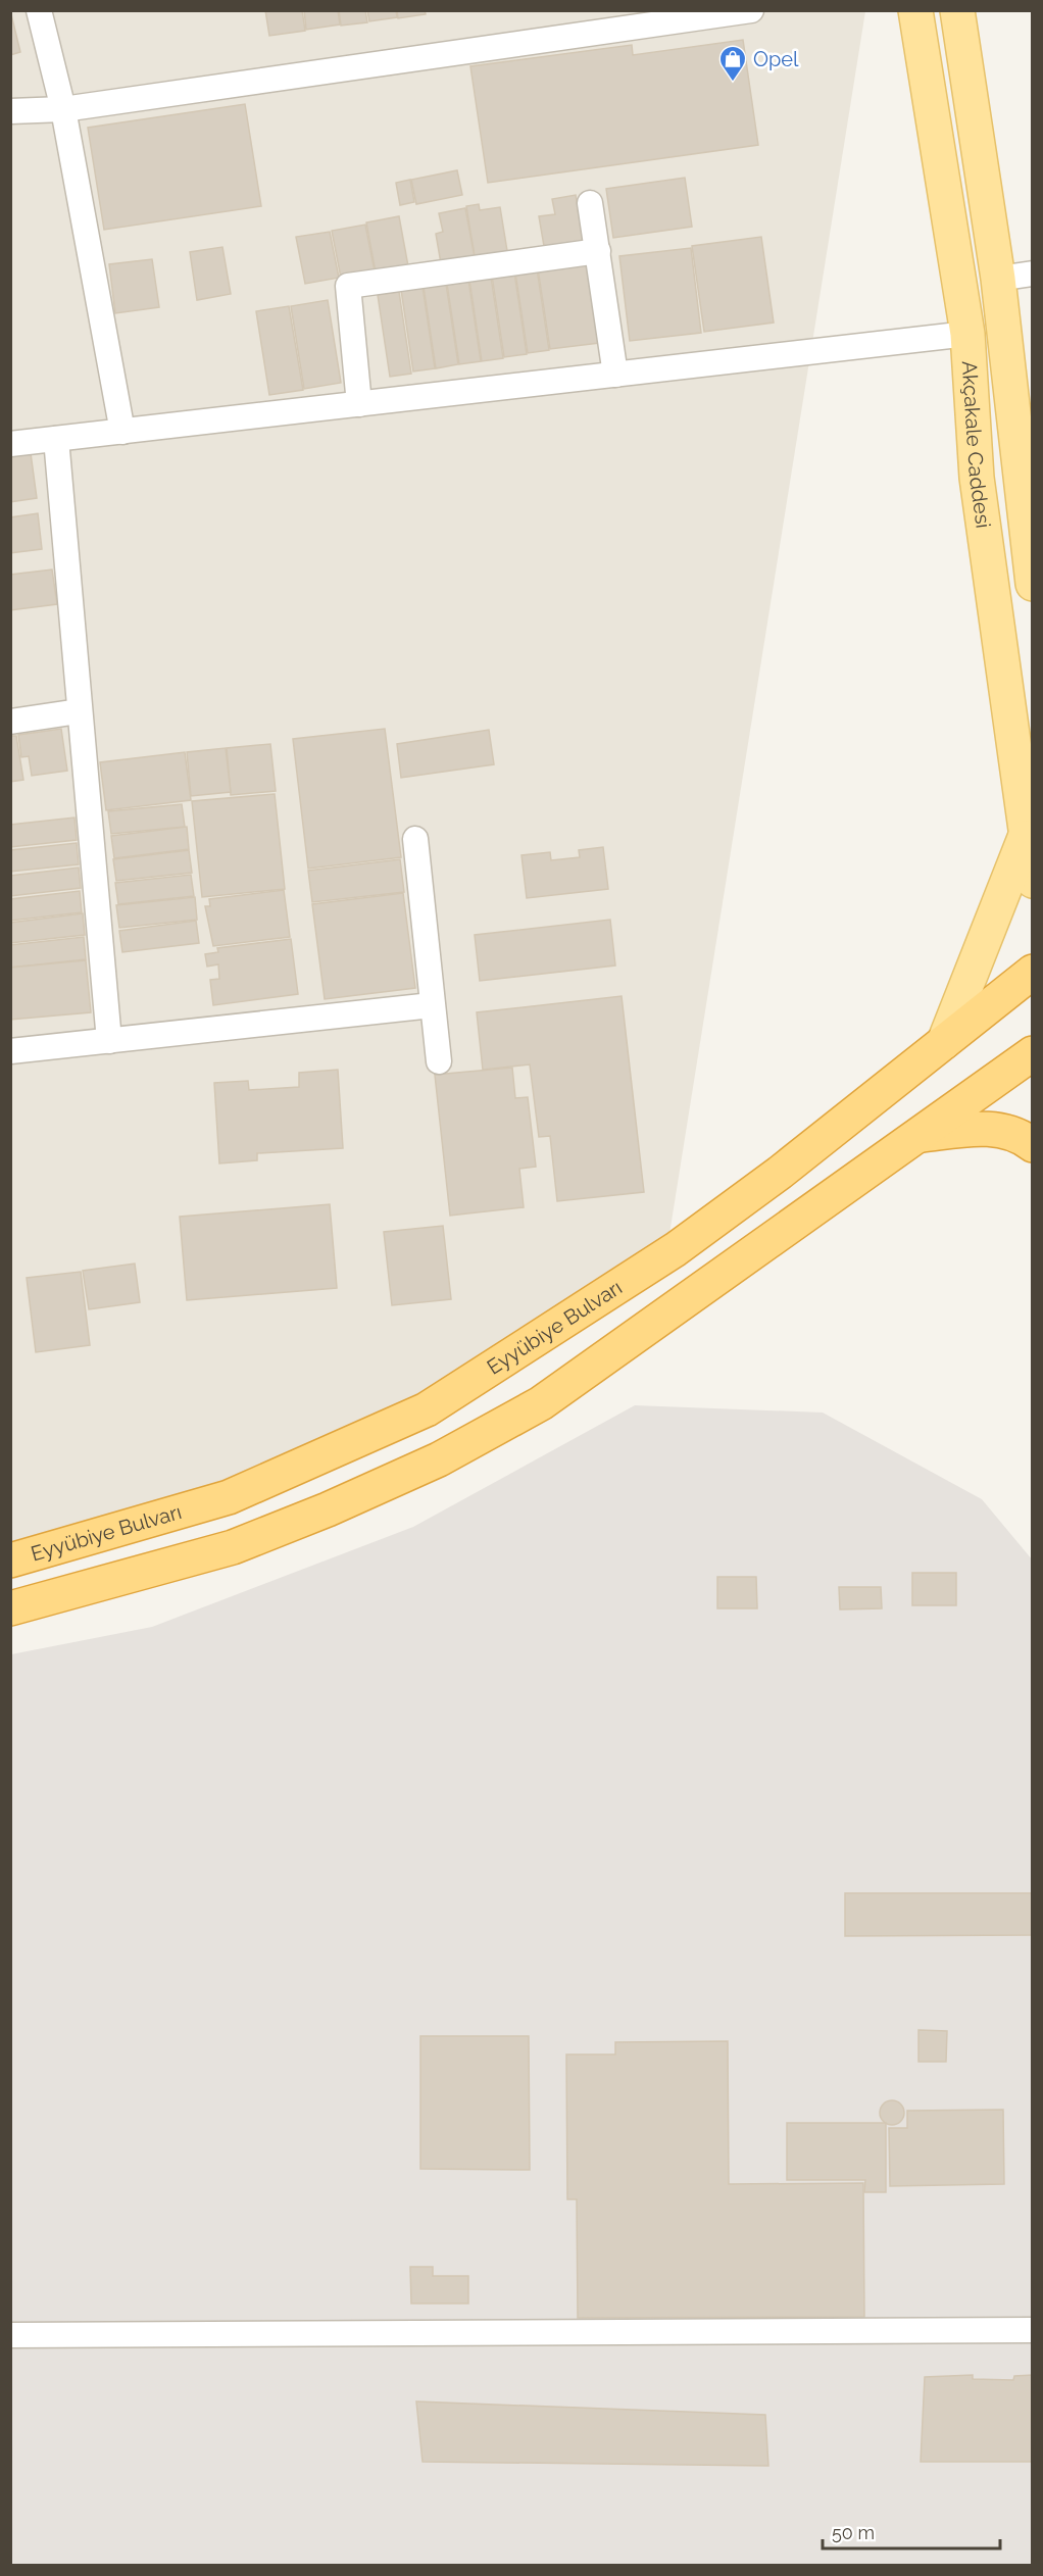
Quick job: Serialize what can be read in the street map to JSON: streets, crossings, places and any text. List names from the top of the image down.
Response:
{
  "streets": {
    "highway": ["Eyyübiye Bulvarı"],
    "main road": ["Akçakale Caddesi"]
  },
  "places": {
    "shop": ["Opel"]
  },
  "scale_bar": "50 m"
}
